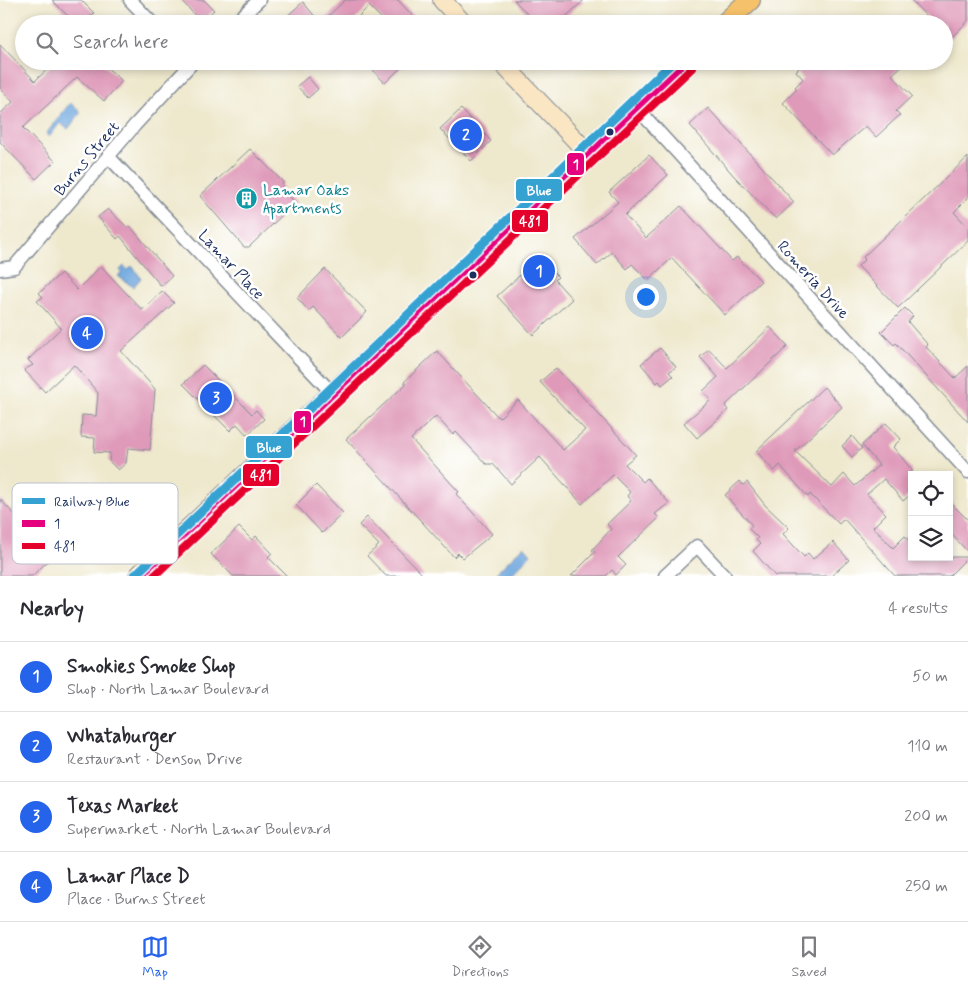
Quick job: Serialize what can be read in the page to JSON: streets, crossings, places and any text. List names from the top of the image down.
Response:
{
  "streets": {
    "street": ["Burns Street", "Lamar Place", "Romeria Drive"]
  },
  "crossings": [
    ["Burns Street", "Lamar Place"]
  ],
  "places": {
    "building": ["Lamar Oaks Apartments"]
  },
  "lines": ["rail line Blue", "transit line 1", "transit line 481"],
  "legend": ["Railway Blue", "1", "481"],
  "page": {
    "search": "Search here",
    "pins": [
      "2",
      "1",
      "4",
      "3"
    ],
    "heading": ["Nearby", "4 results"],
    "list": [
      {
        "mark": "1",
        "name": "Smokies Smoke Shop",
        "note": "Shop · North Lamar Boulevard",
        "value": "50 m"
      },
      {
        "mark": "2",
        "name": "Whataburger",
        "note": "Restaurant · Denson Drive",
        "value": "110 m"
      },
      {
        "mark": "3",
        "name": "Texas Market",
        "note": "Supermarket · North Lamar Boulevard",
        "value": "200 m"
      },
      {
        "mark": "4",
        "name": "Lamar Place D",
        "note": "Place · Burns Street",
        "value": "250 m"
      }
    ],
    "nav": ["Map", "Directions", "Saved"]
  }
}
